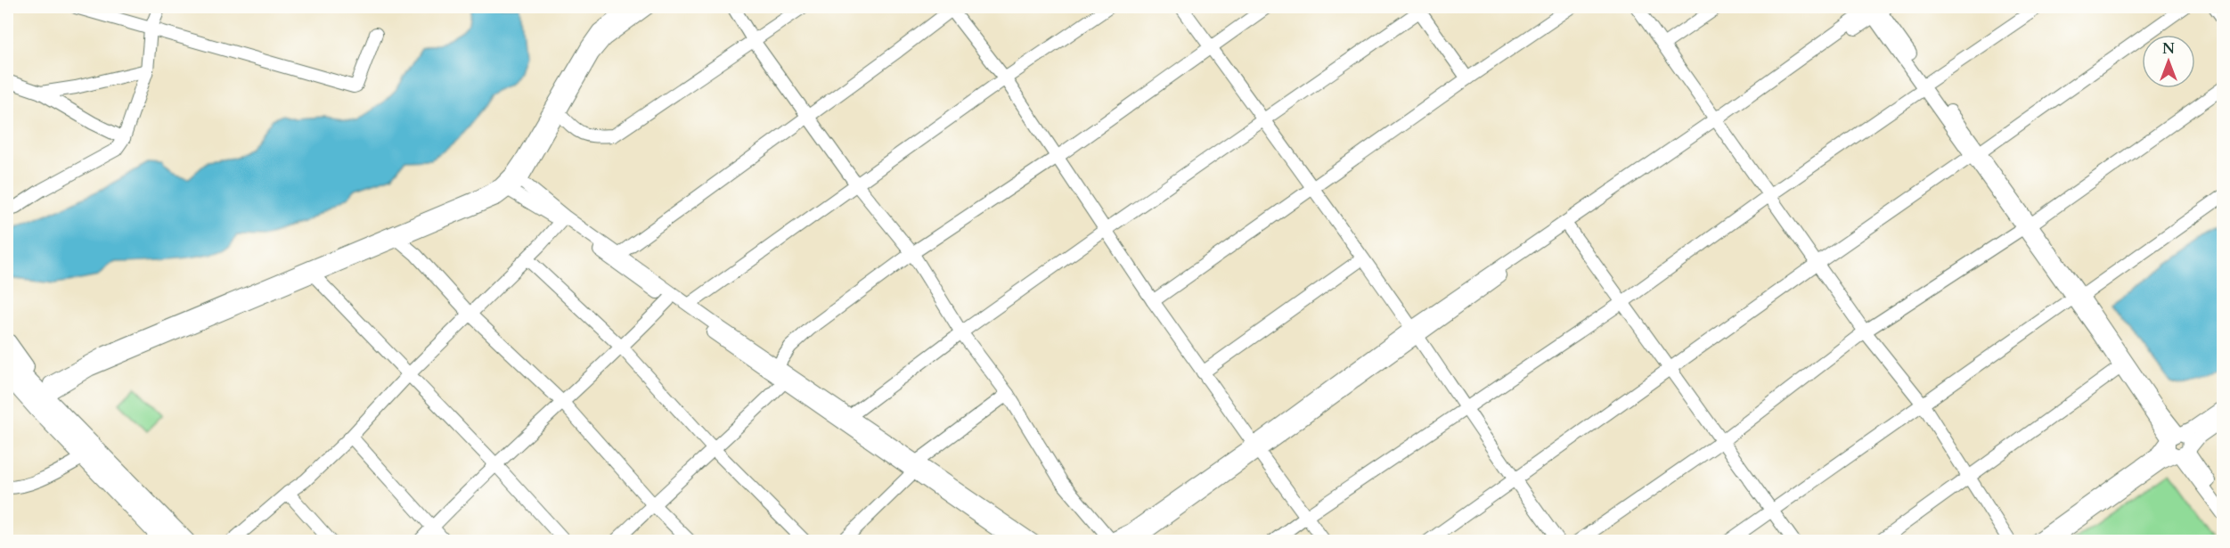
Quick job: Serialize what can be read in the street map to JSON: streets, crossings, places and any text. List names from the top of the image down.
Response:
{
  "north": "top"
}
